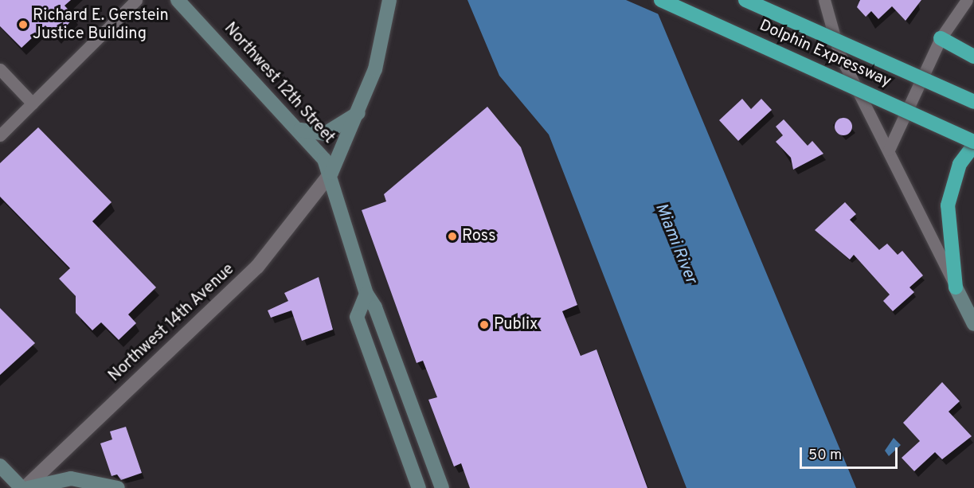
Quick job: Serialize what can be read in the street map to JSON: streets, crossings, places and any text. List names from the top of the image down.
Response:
{
  "streets": {
    "highway": ["Dolphin Expressway"],
    "main road": ["Northwest 12th Street"],
    "street": ["Northwest 14th Avenue"]
  },
  "crossings": [
    ["Northwest 12th Street", "Northwest 14th Avenue"]
  ],
  "water": ["Miami River"],
  "places": ["Richard E. Gerstein Justice Building", "Ross", "Publix"],
  "scale_bar": "50 m"
}
